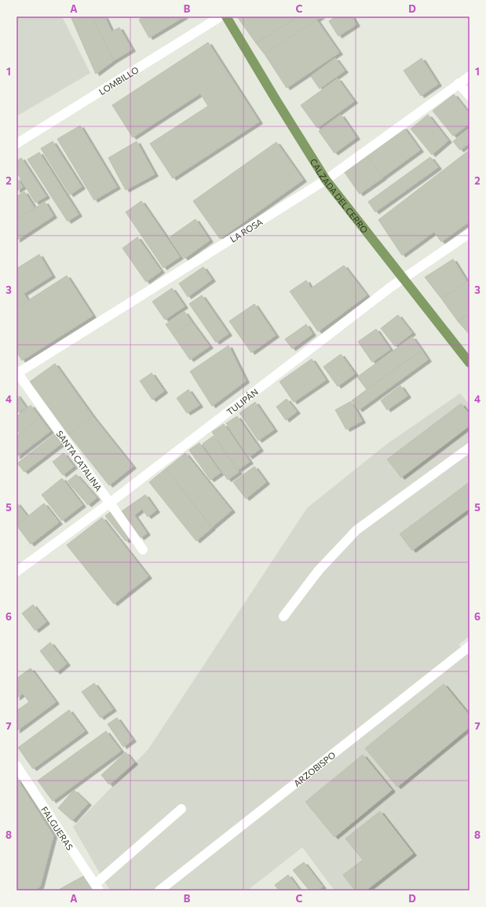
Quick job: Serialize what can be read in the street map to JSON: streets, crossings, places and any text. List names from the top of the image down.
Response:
{
  "streets": {
    "main road": ["CALZADA DEL CERRO"],
    "street": [
      "LOMBILLO",
      "LA ROSA",
      "TULIPÁN",
      "SANTA CATALINA",
      "ARZOBISPO",
      "FALGUERAS"
    ]
  },
  "crossings": [
    ["CALZADA DEL CERRO", "LA ROSA"],
    ["CALZADA DEL CERRO", "TULIPÁN"],
    ["LA ROSA", "SANTA CATALINA"],
    ["TULIPÁN", "SANTA CATALINA"]
  ],
  "grid": {
    "columns": [
      "A",
      "B",
      "C",
      "D"
    ],
    "rows": [
      "1",
      "2",
      "3",
      "4",
      "5",
      "6",
      "7",
      "8"
    ]
  }
}
